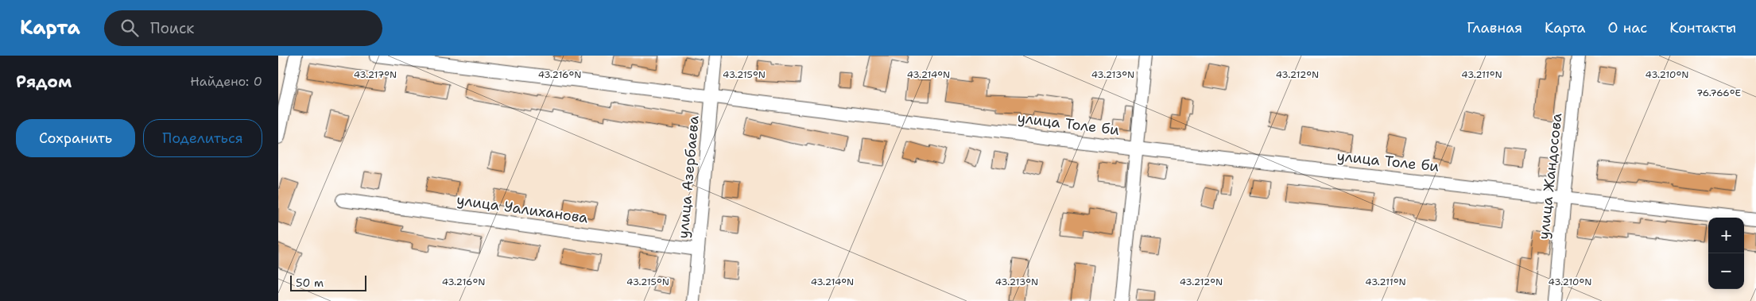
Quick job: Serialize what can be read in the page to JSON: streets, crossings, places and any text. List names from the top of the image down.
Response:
{
  "streets": {
    "street": [
      "улица Толе би",
      "улица Жандосова",
      "улица Азербаева",
      "улица Уалиханова"
    ]
  },
  "crossings": [
    ["улица Толе би", "улица Жандосова"],
    ["улица Толе би", "улица Азербаева"],
    ["улица Азербаева", "улица Уалиханова"]
  ],
  "scale_bar": "50 m",
  "page": {
    "header": "Карта",
    "search": "Поиск",
    "nav": [
      "Главная",
      "Карта",
      "О нас",
      "Контакты"
    ],
    "heading": ["Рядом", "Найдено: 0"],
    "buttons": ["Сохранить", "Поделиться"],
    "map_buttons": ["+", "−"],
    "scale": "50 m"
  },
  "coordinates": [
    "43.211°N",
    "43.217°N",
    "43.216°N",
    "43.215°N",
    "43.214°N",
    "43.213°N",
    "43.212°N",
    "43.210°N",
    "76.766°E"
  ]
}
